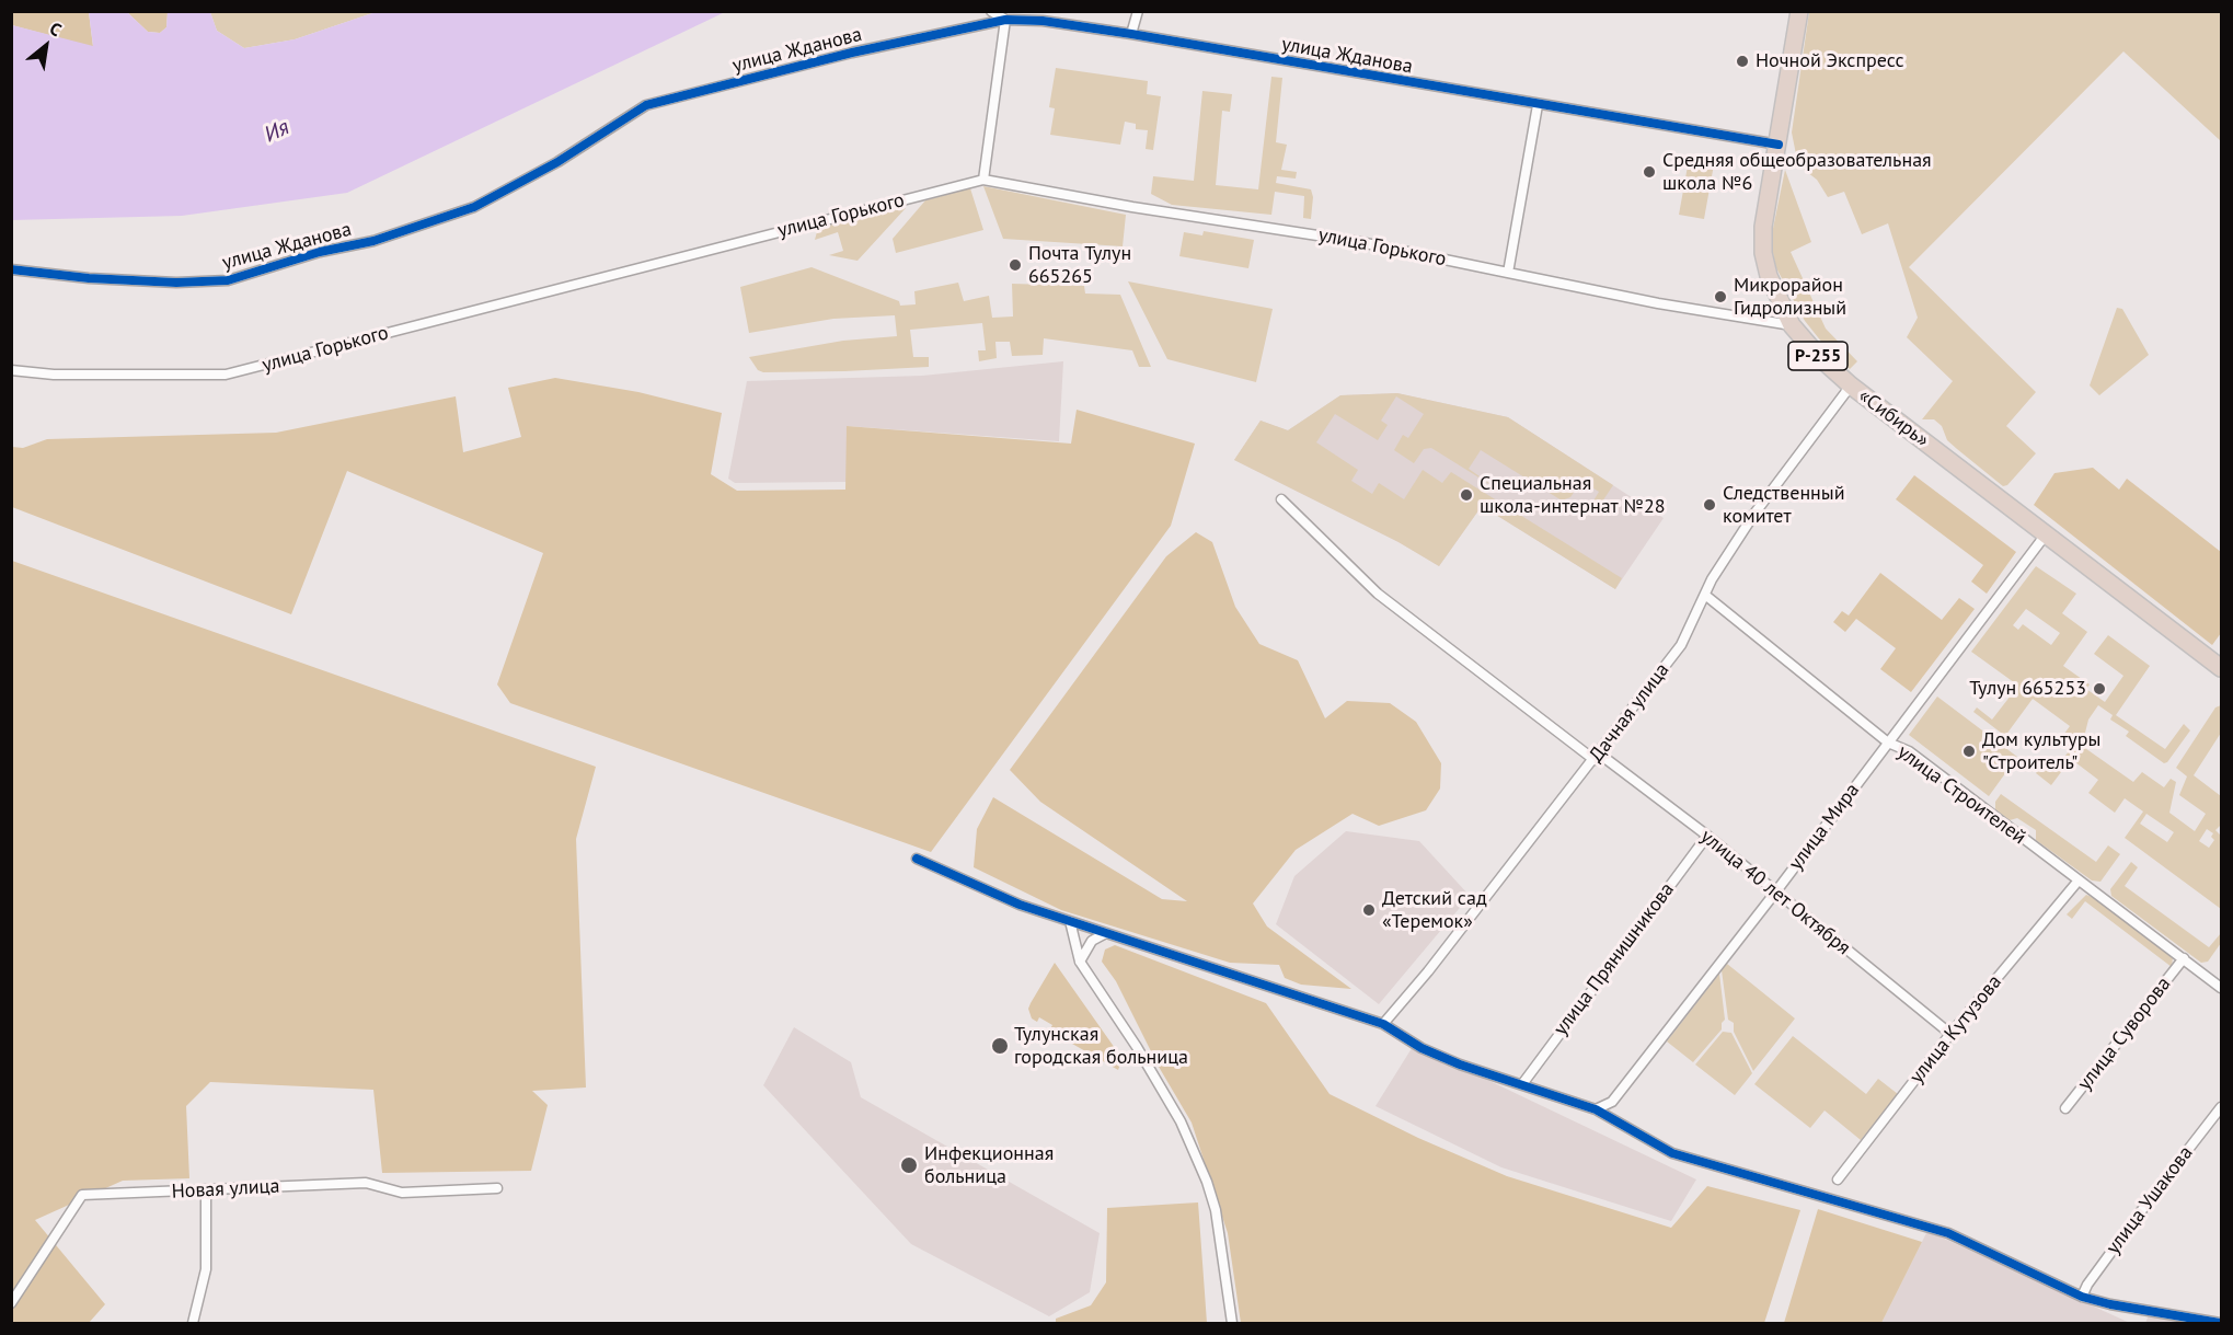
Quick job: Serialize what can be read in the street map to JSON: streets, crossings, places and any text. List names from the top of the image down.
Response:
{
  "streets": {
    "highway": ["Р-255", "«Сибирь»"],
    "street": [
      "улица Жданова",
      "улица Горького",
      "Дачная улица",
      "улица Строителей",
      "улица Мира",
      "улица 40 лет Октября",
      "улица Прянишникова",
      "улица Кутузова",
      "улица Суворова",
      "Новая улица",
      "улица Ушакова"
    ]
  },
  "crossings": [
    ["улица Жданова", "«Сибирь»"],
    ["улица Горького", "«Сибирь»"],
    ["«Сибирь»", "Дачная улица"],
    ["«Сибирь»", "улица Мира"],
    ["Дачная улица", "улица Строителей"],
    ["Дачная улица", "улица 40 лет Октября"],
    ["улица Строителей", "улица Мира"],
    ["улица Строителей", "улица Кутузова"],
    ["улица Строителей", "улица Суворова"],
    ["улица Мира", "улица 40 лет Октября"],
    ["улица 40 лет Октября", "улица Прянишникова"],
    ["улица 40 лет Октября", "улица Кутузова"]
  ],
  "water": ["Ия"],
  "places": [
    "Ночной Экспресс",
    "Средняя общеобразовательная школа №6",
    "Почта Тулун 665265",
    "Микрорайон Гидролизный",
    "Специальная школа-интернат №28",
    "Следственный комитет",
    "Тулун 665253",
    "Дом культуры \"Строитель\"",
    "Детский сад «Теремок»",
    "Тулунская городская больница",
    "Инфекционная больница"
  ],
  "north": "top right"
}
